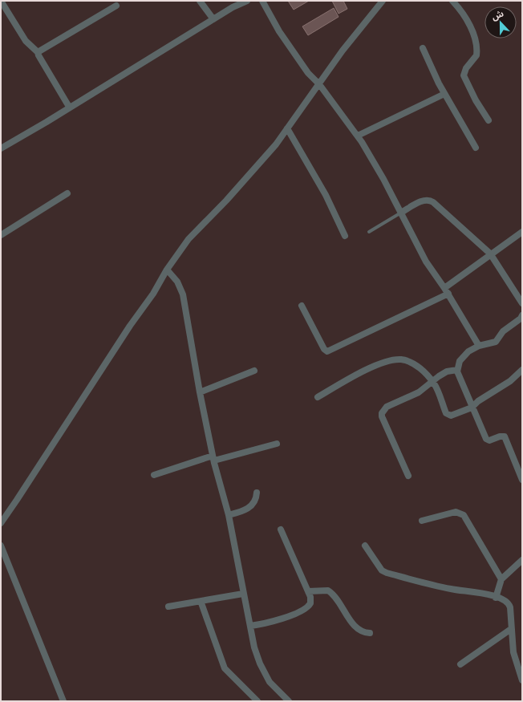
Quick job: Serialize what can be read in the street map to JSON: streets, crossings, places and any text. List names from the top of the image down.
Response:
{
  "north": "top"
}
